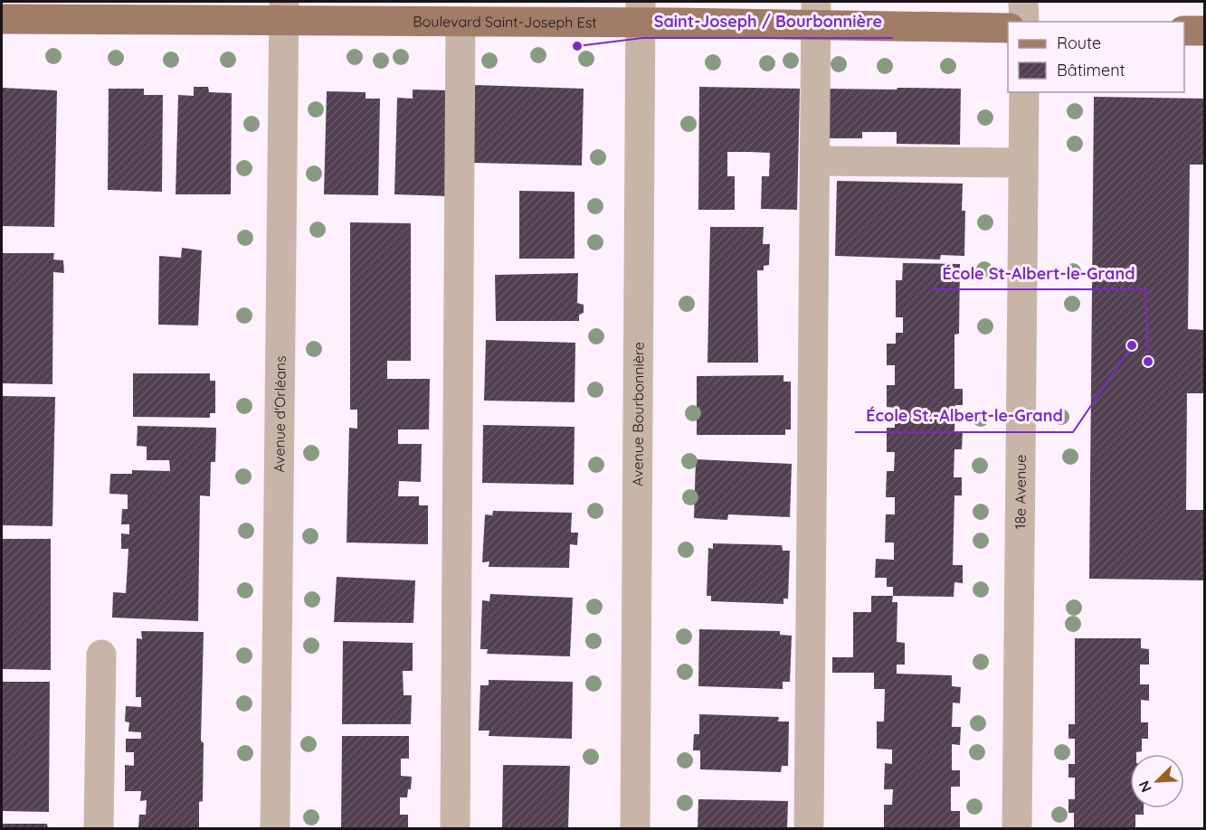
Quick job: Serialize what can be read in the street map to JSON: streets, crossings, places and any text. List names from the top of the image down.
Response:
{
  "streets": {
    "main road": ["Boulevard Saint-Joseph Est"],
    "street": ["Avenue d'Orléans", "Avenue Bourbonnière", "18e Avenue"]
  },
  "crossings": [
    ["Boulevard Saint-Joseph Est", "Avenue d'Orléans"],
    ["Boulevard Saint-Joseph Est", "Avenue Bourbonnière"]
  ],
  "places": ["Saint-Joseph / Bourbonnière", "École St.-Albert-le-Grand", "École St-Albert-le-Grand"],
  "legend": ["Route", "Bâtiment"],
  "north": "bottom left"
}
